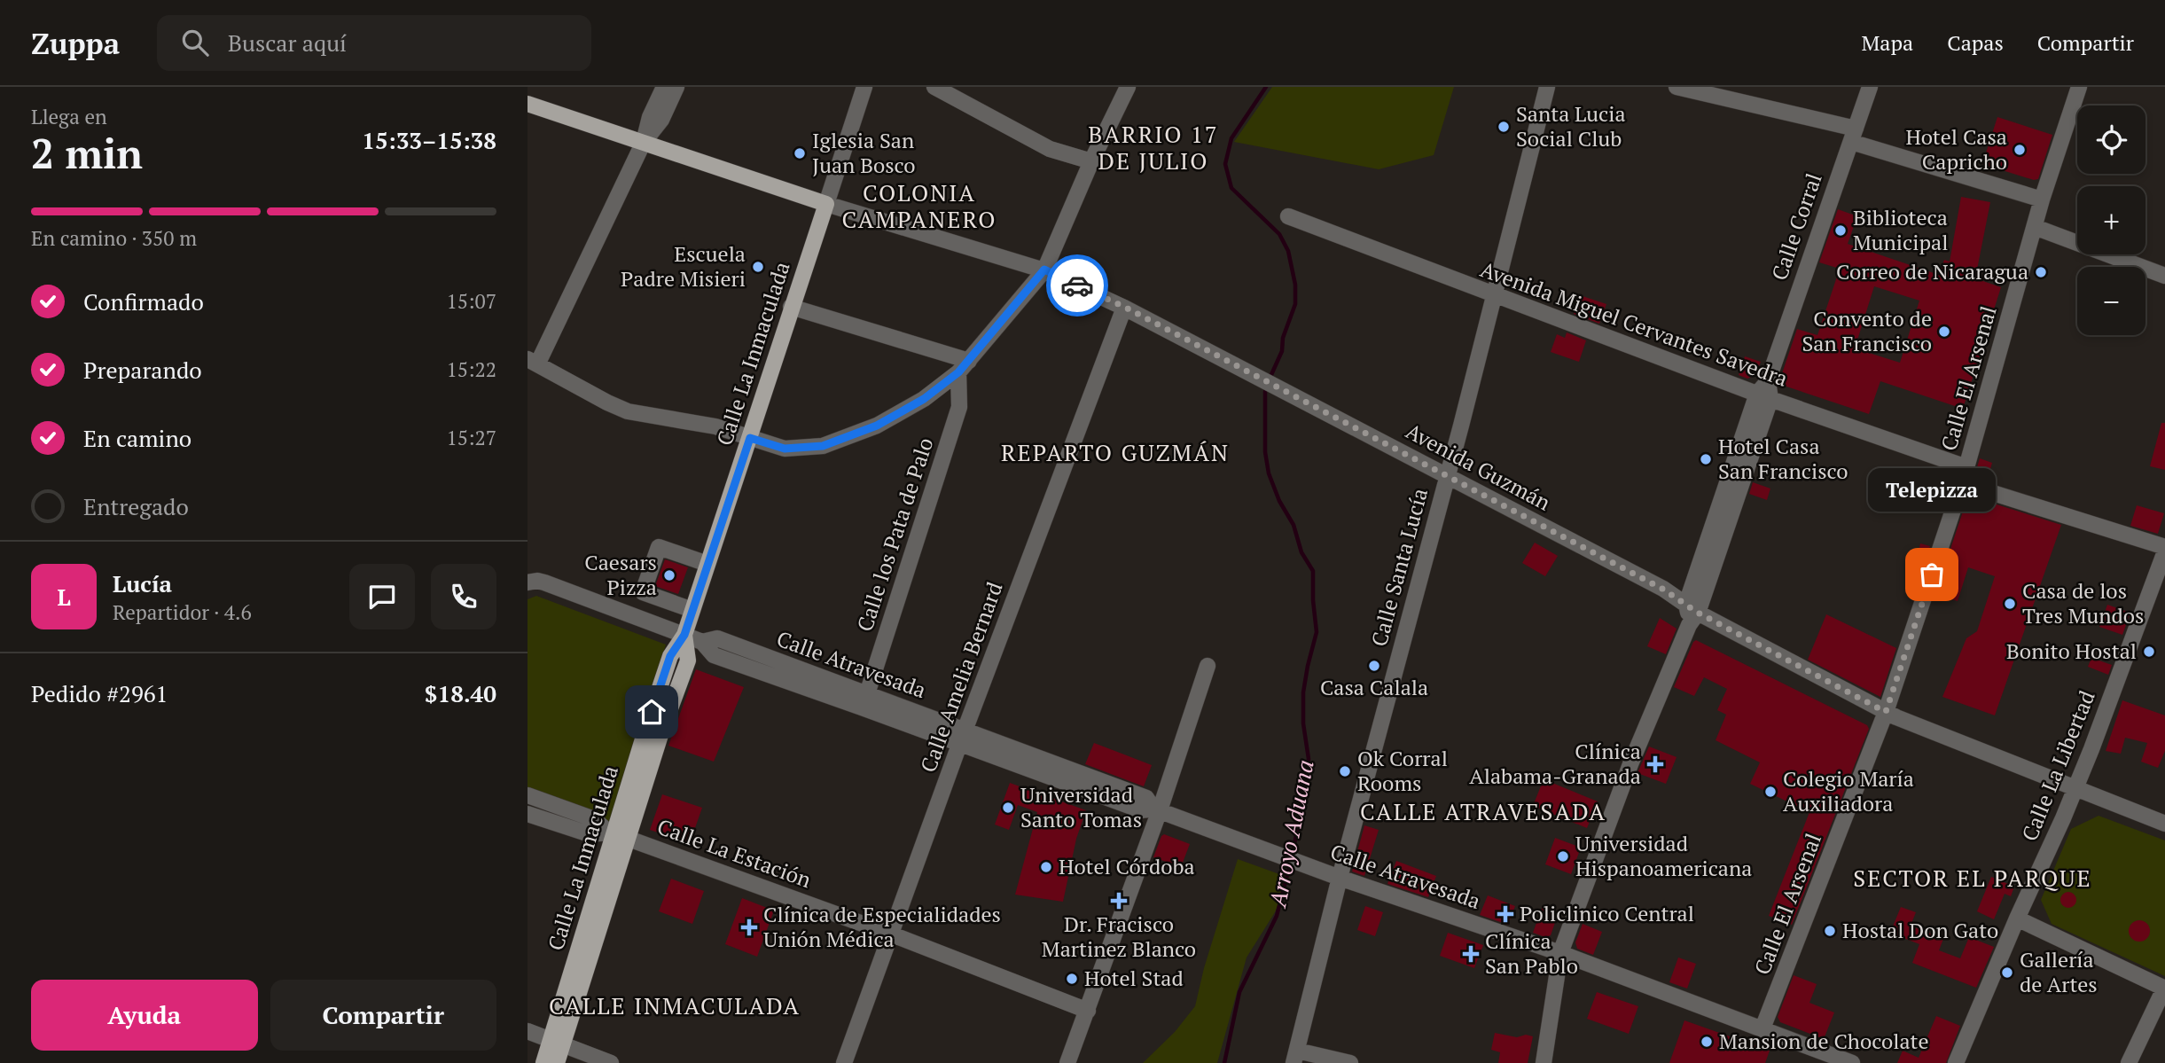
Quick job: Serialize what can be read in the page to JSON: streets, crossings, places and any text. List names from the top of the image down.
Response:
{
  "streets": {
    "main road": ["Calle La Inmaculada"],
    "street": [
      "Calle Corral",
      "Avenida Miguel Cervantes Savedra",
      "Calle El Arsenal",
      "Avenida Guzmán",
      "Calle los Pata de Palo",
      "Calle Santa Lucía",
      "Calle Atravesada",
      "Calle Amelia Bernard",
      "Calle La Libertad",
      "Calle La Estación"
    ]
  },
  "crossings": [
    ["Calle Corral", "Avenida Miguel Cervantes Savedra"],
    ["Calle Corral", "Avenida Guzmán"],
    ["Calle Corral", "Calle Atravesada"],
    ["Avenida Miguel Cervantes Savedra", "Calle El Arsenal"],
    ["Avenida Miguel Cervantes Savedra", "Calle Santa Lucía"],
    ["Calle La Inmaculada", "Avenida Guzmán"],
    ["Calle La Inmaculada", "Calle Atravesada"],
    ["Calle La Inmaculada", "Calle La Estación"],
    ["Calle El Arsenal", "Avenida Guzmán"],
    ["Calle El Arsenal", "Calle Atravesada"],
    ["Avenida Guzmán", "Calle Santa Lucía"],
    ["Avenida Guzmán", "Calle Amelia Bernard"],
    ["Avenida Guzmán", "Calle La Libertad"],
    ["Calle los Pata de Palo", "Calle Atravesada"],
    ["Calle Santa Lucía", "Calle Atravesada"],
    ["Calle Atravesada", "Calle Amelia Bernard"],
    ["Calle Amelia Bernard", "Calle La Estación"]
  ],
  "districts": [
    "BARRIO 17 DE JULIO",
    "COLONIA CAMPANERO",
    "REPARTO GUZMÁN",
    "CALLE ATRAVESADA",
    "SECTOR EL PARQUE",
    "CALLE INMACULADA"
  ],
  "water": ["Arroyo Aduana"],
  "places": {
    "other": [
      "Santa Lucia Social Club",
      "Hotel Casa Capricho",
      "Iglesia San Juan Bosco",
      "Biblioteca Municipal",
      "Escuela Padre Misieri",
      "Correo de Nicaragua",
      "Convento de San Francisco",
      "Hotel Casa San Francisco",
      "Telepizza",
      "Caesars Pizza",
      "Casa de los Tres Mundos",
      "Bonito Hostal",
      "Casa Calala",
      "Ok Corral Rooms",
      "Colegio María Auxiliadora",
      "Universidad Santo Tomas",
      "Universidad Hispanoamericana",
      "Hotel Córdoba",
      "Hostal Don Gato",
      "Gallería de Artes",
      "Hotel Stad",
      "Mansion de Chocolate"
    ],
    "health": [
      "Clínica Alabama-Granada",
      "Dr. Fracisco Martinez Blanco",
      "Policlinico Central",
      "Clínica de Especialidades Unión Médica",
      "Clínica San Pablo"
    ]
  },
  "page": {
    "header": "Zuppa",
    "search": "Buscar aquí",
    "nav": ["Mapa", "Capas", "Compartir"],
    "heading": ["2 min", "Llega en", "15:33–15:38"],
    "panel": [
      "Lucía",
      "Repartidor · 4.6",
      "Pedido #2961",
      "$18.40"
    ],
    "map_buttons": ["+", "−"],
    "bar": "En camino · 350 m",
    "list": [
      ["Confirmado", "15:07"],
      ["Preparando", "15:22"],
      ["En camino", "15:27"],
      "Entregado"
    ],
    "bubble": "Telepizza",
    "round": "L",
    "buttons": ["Ayuda", "Compartir"]
  }
}
